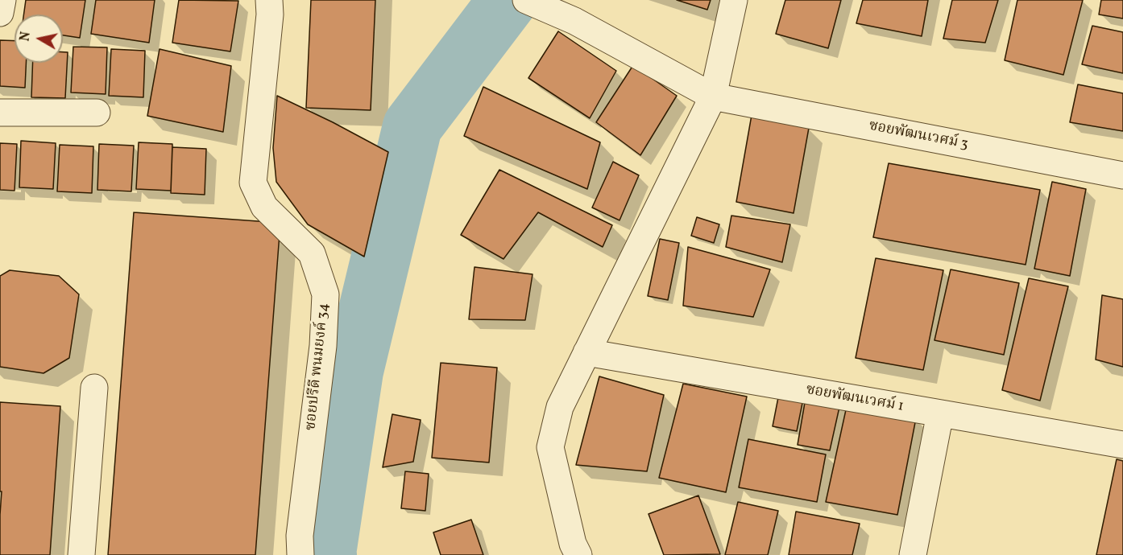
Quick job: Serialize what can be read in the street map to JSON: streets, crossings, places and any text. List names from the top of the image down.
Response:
{
  "streets": {
    "street": ["ซอยพัฒนเวศม์ 3", "ซอยปรีดี พนมยงค์ 34", "ซอยพัฒนเวศม์ 1"]
  },
  "north": "left"
}
